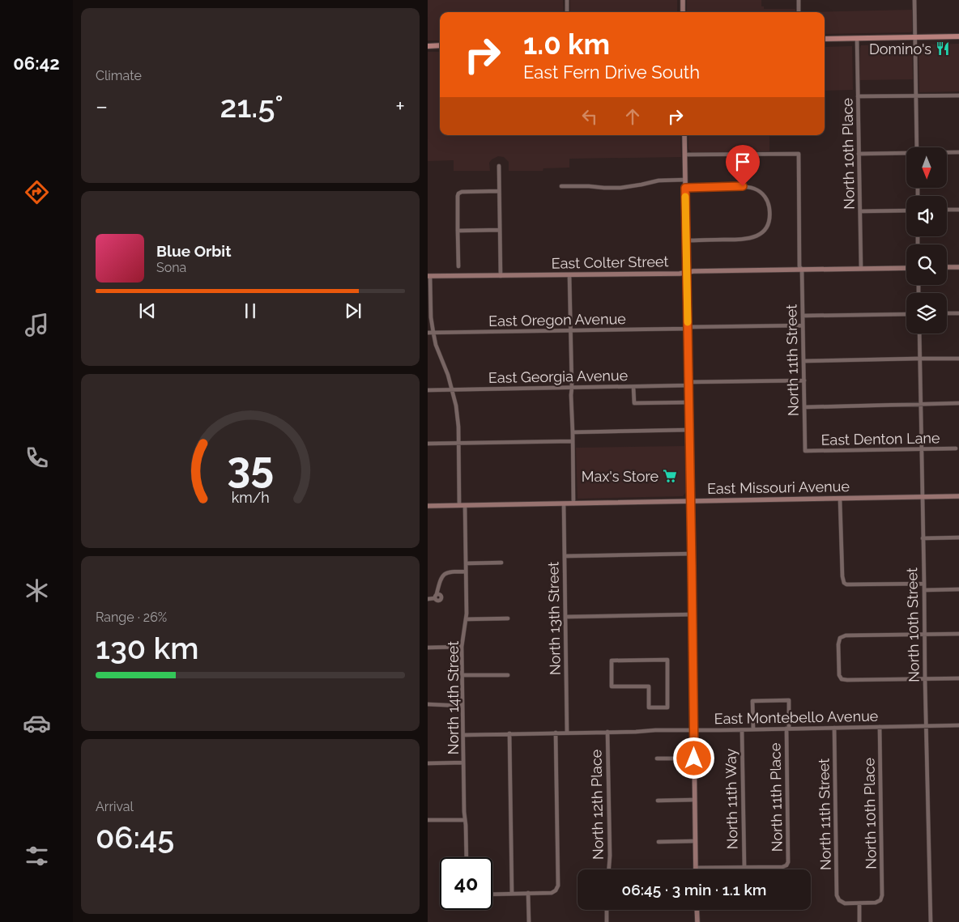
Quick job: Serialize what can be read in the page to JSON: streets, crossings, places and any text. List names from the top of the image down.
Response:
{
  "streets": {
    "street": [
      "North 10th Place",
      "East Colter Street",
      "East Oregon Avenue",
      "North 11th Street",
      "East Georgia Avenue",
      "East Denton Lane",
      "East Missouri Avenue",
      "North 13th Street",
      "North 10th Street",
      "North 14th Street",
      "East Montebello Avenue",
      "North 11th Place",
      "North 11th Way",
      "North 12th Place"
    ]
  },
  "crossings": [
    ["North 10th Place", "East Colter Street"],
    ["North 10th Place", "North 11th Street"],
    ["North 10th Place", "East Montebello Avenue"],
    ["East Colter Street", "North 11th Street"],
    ["East Colter Street", "North 14th Street"],
    ["East Oregon Avenue", "North 11th Street"],
    ["East Oregon Avenue", "North 14th Street"],
    ["North 11th Street", "East Georgia Avenue"],
    ["North 11th Street", "East Denton Lane"],
    ["North 11th Street", "East Montebello Avenue"],
    ["East Georgia Avenue", "North 14th Street"],
    ["East Denton Lane", "North 10th Street"],
    ["East Missouri Avenue", "North 13th Street"],
    ["East Missouri Avenue", "North 10th Street"],
    ["East Missouri Avenue", "North 14th Street"],
    ["North 13th Street", "East Montebello Avenue"],
    ["North 10th Street", "East Montebello Avenue"],
    ["North 14th Street", "East Montebello Avenue"],
    ["East Montebello Avenue", "North 11th Place"],
    ["East Montebello Avenue", "North 11th Way"],
    ["East Montebello Avenue", "North 12th Place"],
    ["North 11th Place", "North 11th Way"]
  ],
  "places": {
    "restaurant": ["Domino's"],
    "supermarket": ["Max's Store"]
  },
  "north": "bottom",
  "page": {
    "tabs": "06:42",
    "tile": [
      "Climate",
      ["Range · 26%", "130 km"],
      ["Arrival", "06:45"]
    ],
    "turn": ["1.0 km", "East Fern Drive South"],
    "heat": ["−", "21.5°", "+"],
    "song": ["Blue Orbit", "Sona"],
    "limit": "40",
    "trip": "06:45 · 3 min · 1.1 km",
    "gauge": ["35", "km/h"]
  }
}
